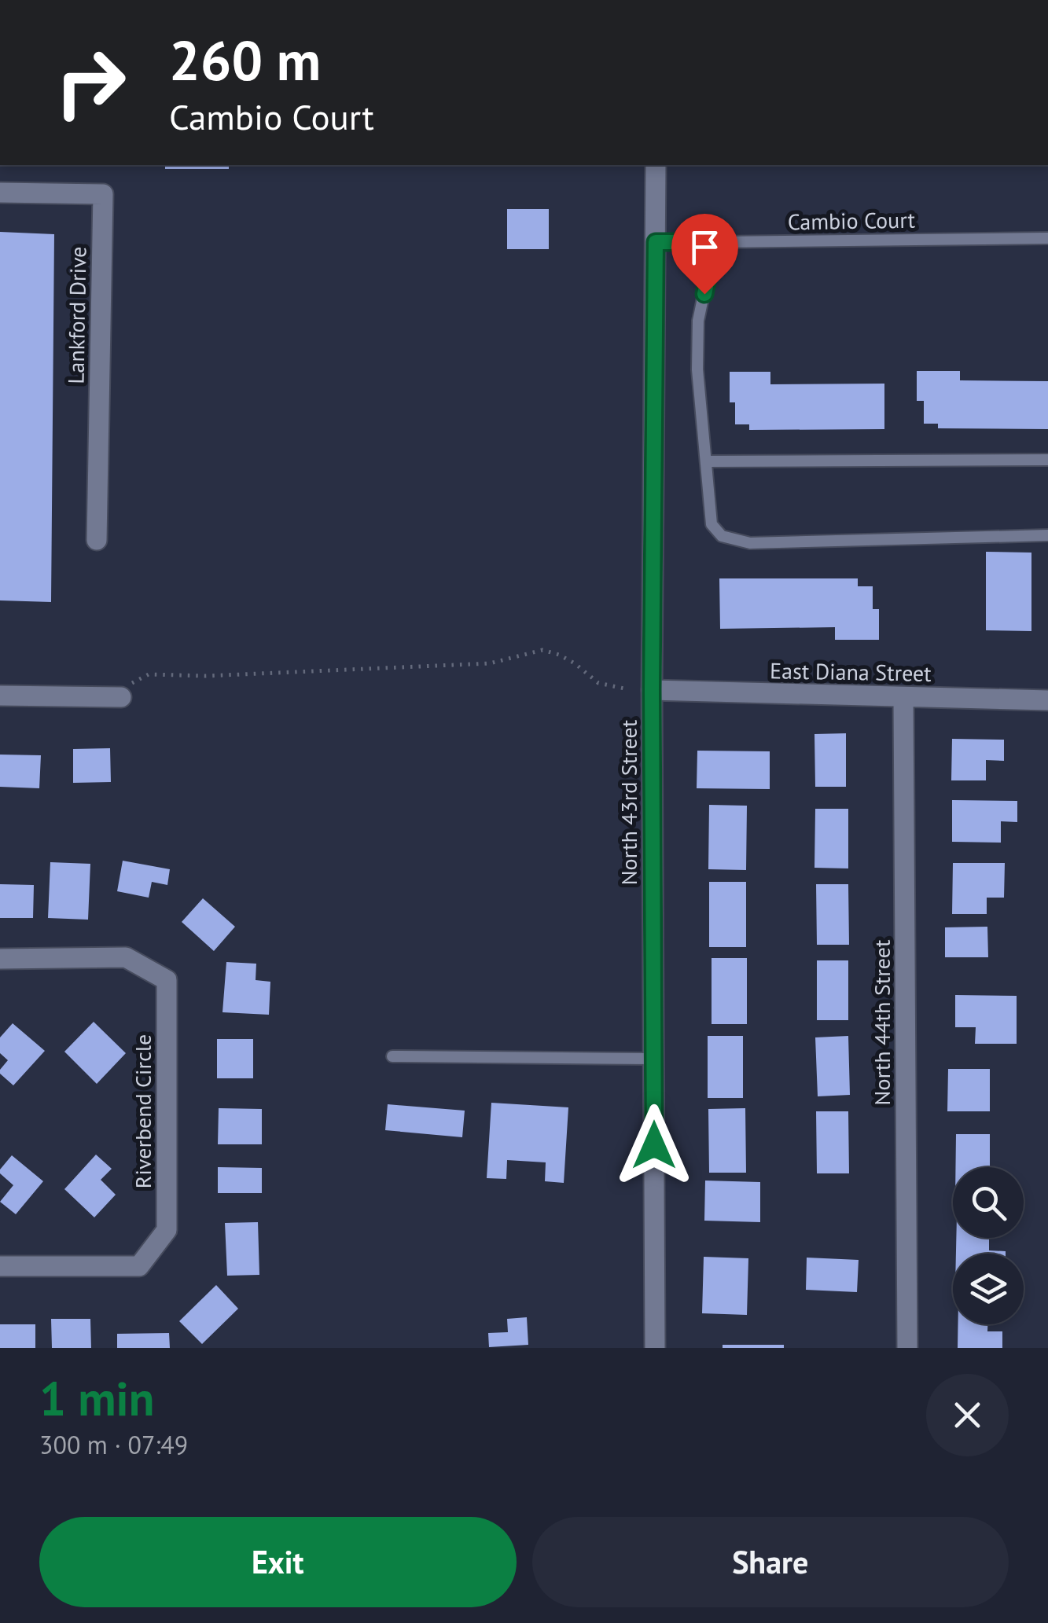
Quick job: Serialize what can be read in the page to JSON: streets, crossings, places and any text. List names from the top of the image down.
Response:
{
  "streets": {
    "street": [
      "Lankford Drive",
      "East Diana Street",
      "North 43rd Street",
      "North 44th Street",
      "Riverbend Circle"
    ],
    "lane": ["Cambio Court"]
  },
  "crossings": [
    ["Cambio Court", "North 43rd Street"],
    ["East Diana Street", "North 43rd Street"],
    ["East Diana Street", "North 44th Street"]
  ],
  "page": {
    "turn": ["260 m", "Cambio Court"],
    "heading": ["1 min", "300 m · 07:49"],
    "buttons": ["Exit", "Share"]
  }
}
